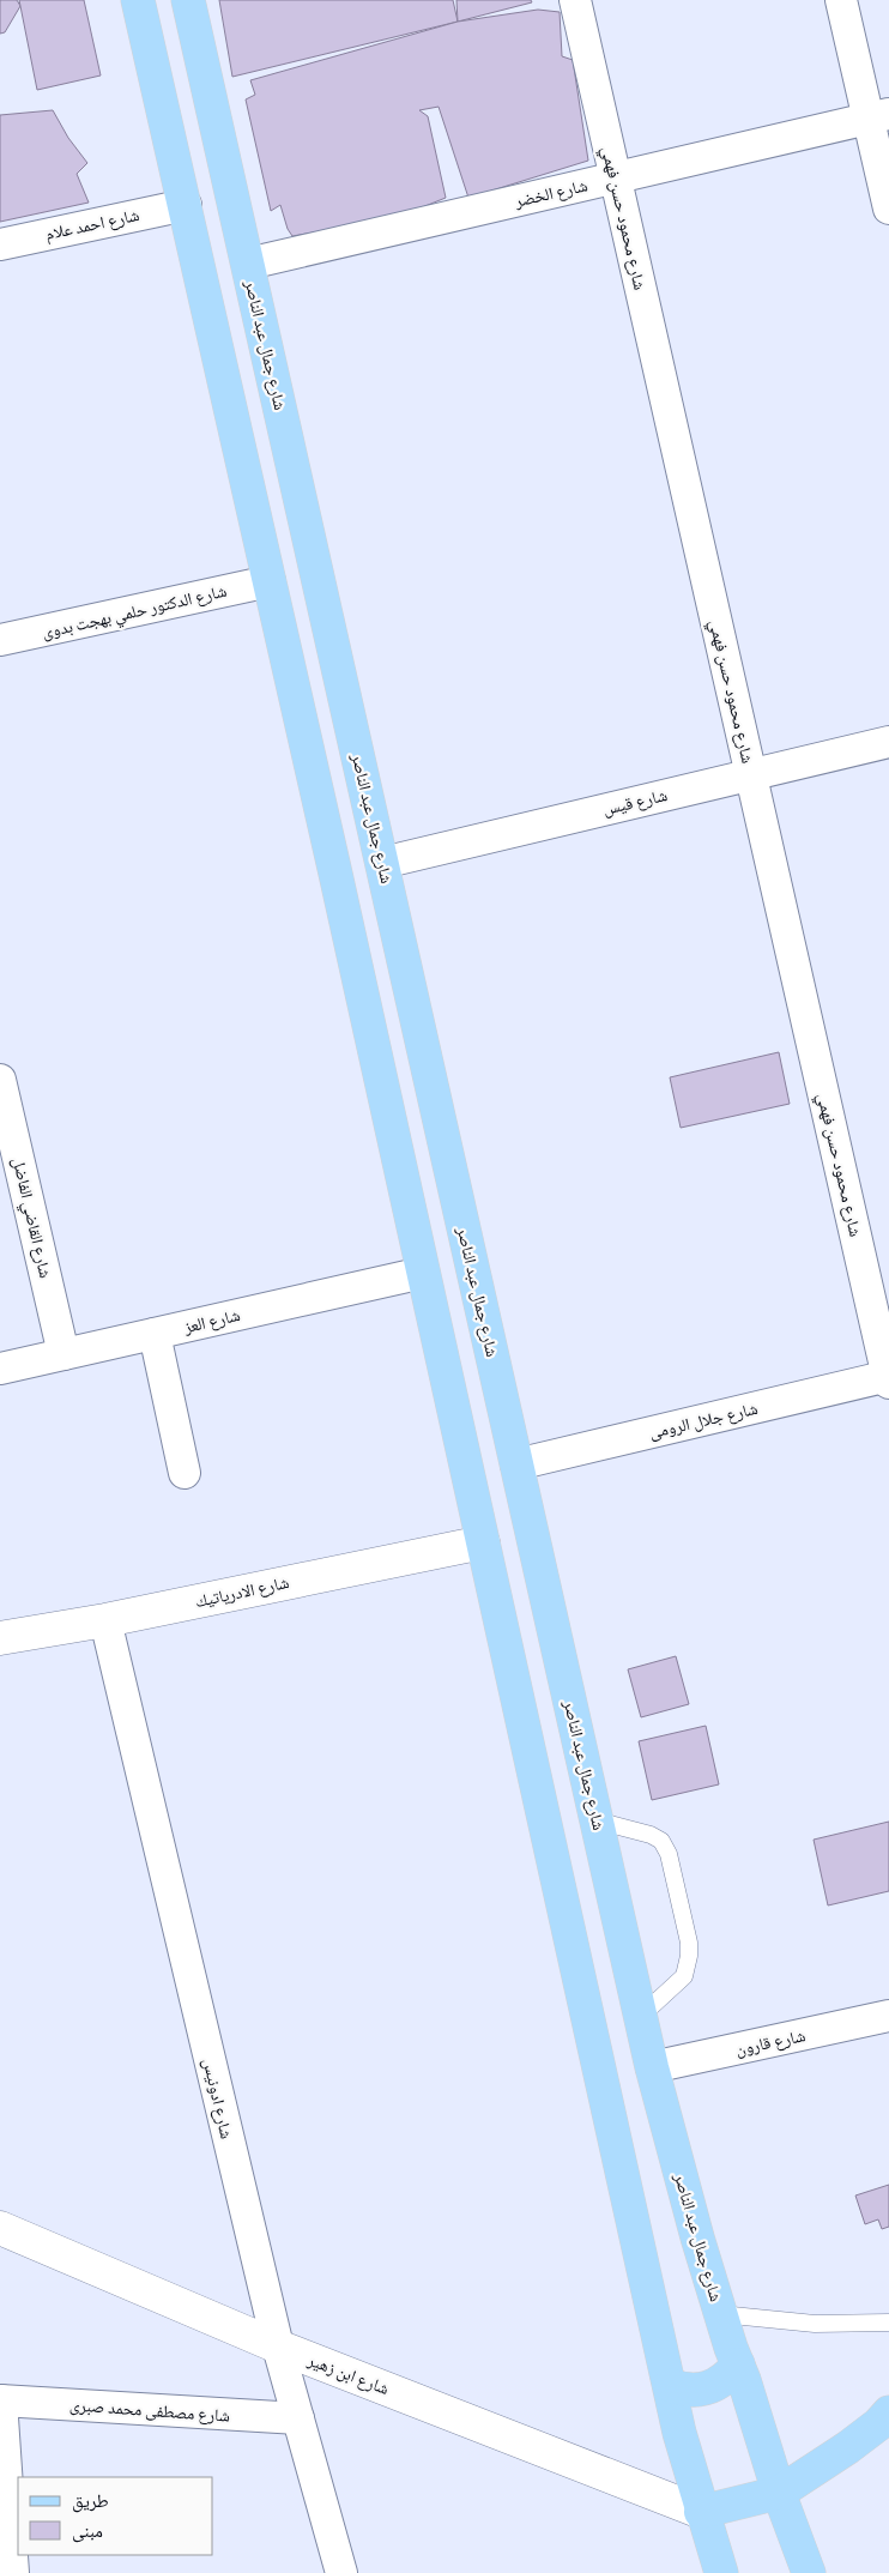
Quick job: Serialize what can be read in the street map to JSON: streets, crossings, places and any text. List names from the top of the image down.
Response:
{
  "streets": {
    "main road": ["شارع جمال عبد الناصر"],
    "street": [
      "شارع الخضر",
      "شارع محمود حسن فهمي",
      "شارع احمد علام",
      "شارع الدكتور حلمي بهجت بدوى",
      "شارع قيس",
      "شارع القاضي الفاضل",
      "شارع العز",
      "شارع جلال الرومى",
      "شارع الادرياتيك",
      "شارع قارون",
      "شارع ادونيس",
      "شارع ابن زهير",
      "شارع مصطفى محمد صبرى"
    ]
  },
  "crossings": [
    ["شارع الخضر", "شارع محمود حسن فهمي"],
    ["شارع الخضر", "شارع جمال عبد الناصر"],
    ["شارع محمود حسن فهمي", "شارع قيس"],
    ["شارع محمود حسن فهمي", "شارع جلال الرومى"],
    ["شارع جمال عبد الناصر", "شارع قيس"],
    ["شارع جمال عبد الناصر", "شارع جلال الرومى"],
    ["شارع جمال عبد الناصر", "شارع قارون"],
    ["شارع القاضي الفاضل", "شارع العز"],
    ["شارع الادرياتيك", "شارع ادونيس"],
    ["شارع ادونيس", "شارع ابن زهير"],
    ["شارع ادونيس", "شارع مصطفى محمد صبرى"]
  ],
  "legend": ["طريق", "مبنى"]
}
